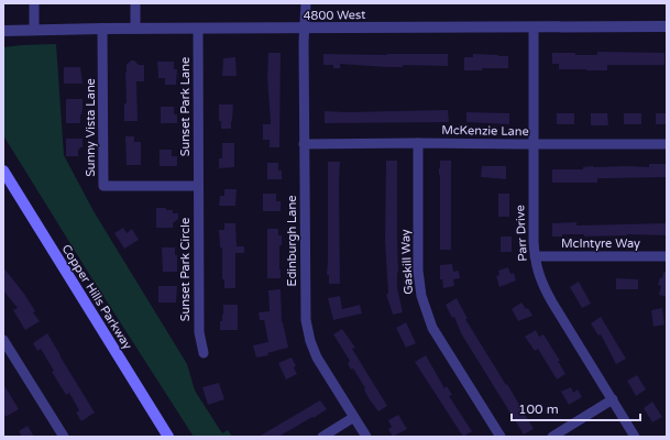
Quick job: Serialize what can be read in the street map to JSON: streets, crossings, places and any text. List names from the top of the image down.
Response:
{
  "streets": {
    "main road": ["Copper Hills Parkway"],
    "street": [
      "4800 West",
      "Sunset Park Lane",
      "Sunny Vista Lane",
      "McKenzie Lane",
      "Parr Drive",
      "Edinburgh Lane",
      "McIntyre Way",
      "Gaskill Way",
      "Sunset Park Circle"
    ]
  },
  "crossings": [
    ["4800 West", "Sunset Park Lane"],
    ["4800 West", "Sunny Vista Lane"],
    ["4800 West", "Parr Drive"],
    ["4800 West", "Edinburgh Lane"],
    ["Sunset Park Lane", "Sunny Vista Lane"],
    ["Sunset Park Lane", "Sunset Park Circle"],
    ["Sunny Vista Lane", "Sunset Park Circle"],
    ["McKenzie Lane", "Parr Drive"],
    ["McKenzie Lane", "Edinburgh Lane"],
    ["McKenzie Lane", "Gaskill Way"],
    ["Parr Drive", "McIntyre Way"]
  ],
  "scale_bar": "100 m"
}
